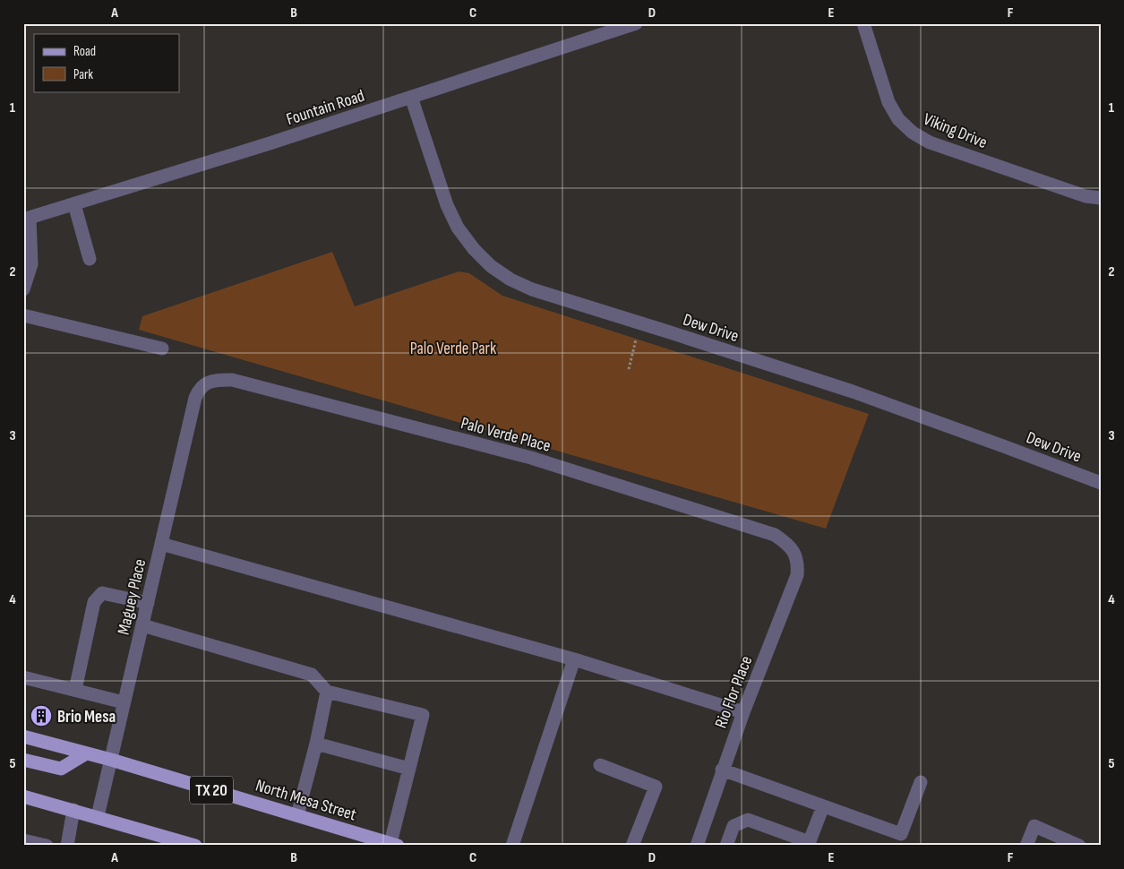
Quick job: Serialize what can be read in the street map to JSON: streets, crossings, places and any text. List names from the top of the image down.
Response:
{
  "streets": {
    "main road": ["TX 20", "North Mesa Street"],
    "street": [
      "Fountain Road",
      "Viking Drive",
      "Dew Drive",
      "Palo Verde Place",
      "Maguey Place",
      "Rio Flor Place"
    ]
  },
  "crossings": [
    ["Fountain Road", "Dew Drive"],
    ["Palo Verde Place", "Maguey Place"],
    ["Palo Verde Place", "Rio Flor Place"],
    ["Maguey Place", "North Mesa Street"]
  ],
  "parks": ["Palo Verde Park"],
  "places": {
    "building": ["Brio Mesa"]
  },
  "legend": ["Road", "Park"],
  "grid": {
    "columns": [
      "A",
      "B",
      "C",
      "D",
      "E",
      "F"
    ],
    "rows": [
      "1",
      "2",
      "3",
      "4",
      "5"
    ]
  }
}
